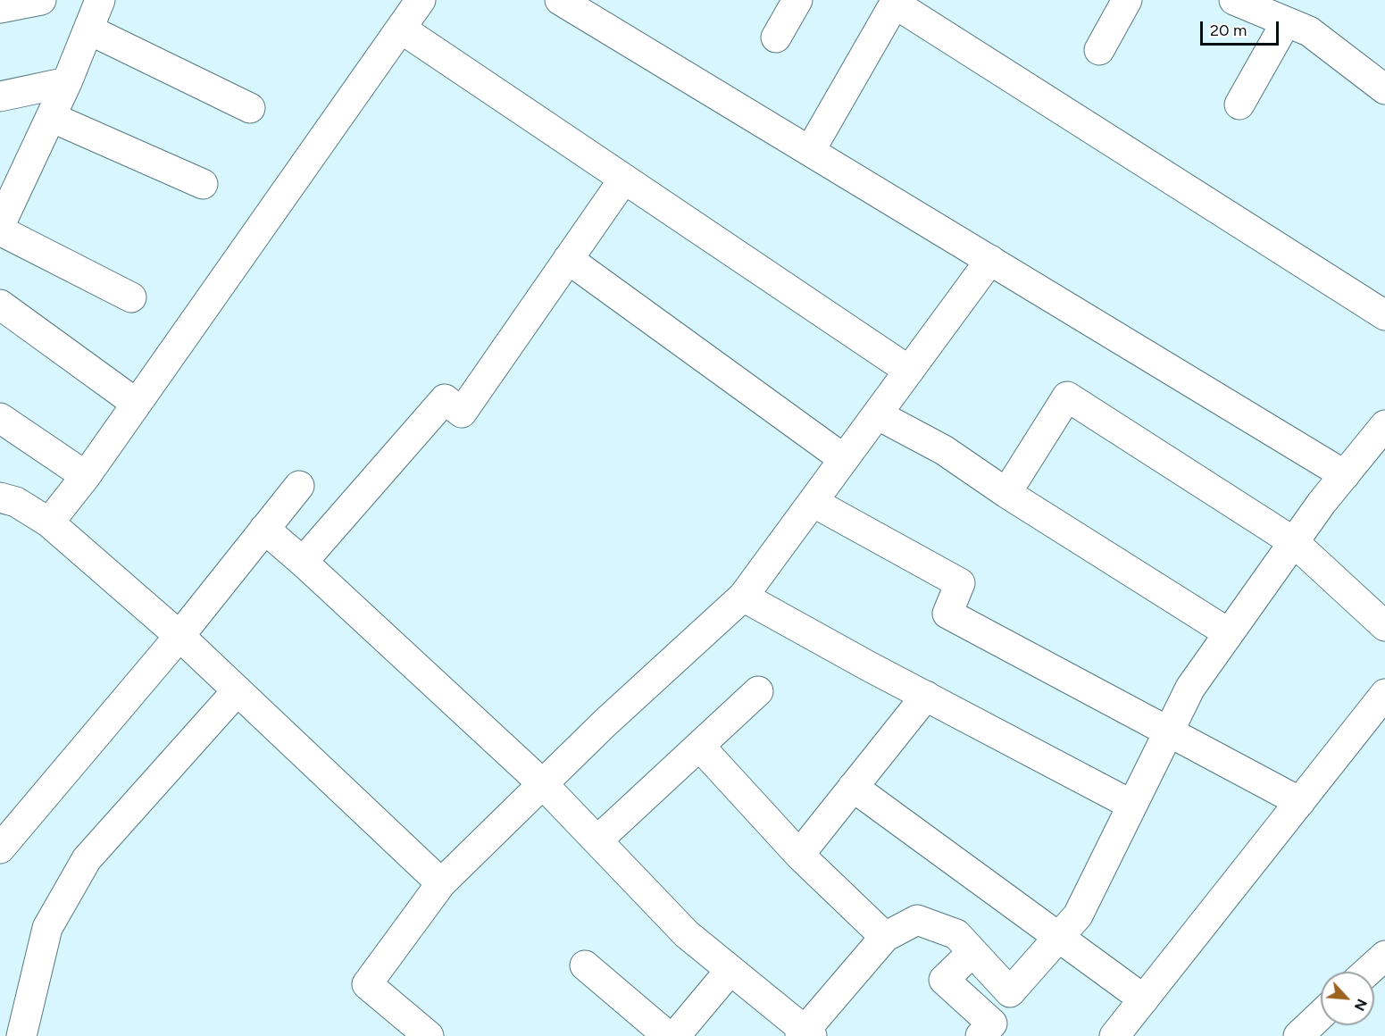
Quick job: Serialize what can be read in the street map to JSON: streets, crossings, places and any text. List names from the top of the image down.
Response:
{
  "scale_bar": "20 m",
  "north": "bottom right"
}
